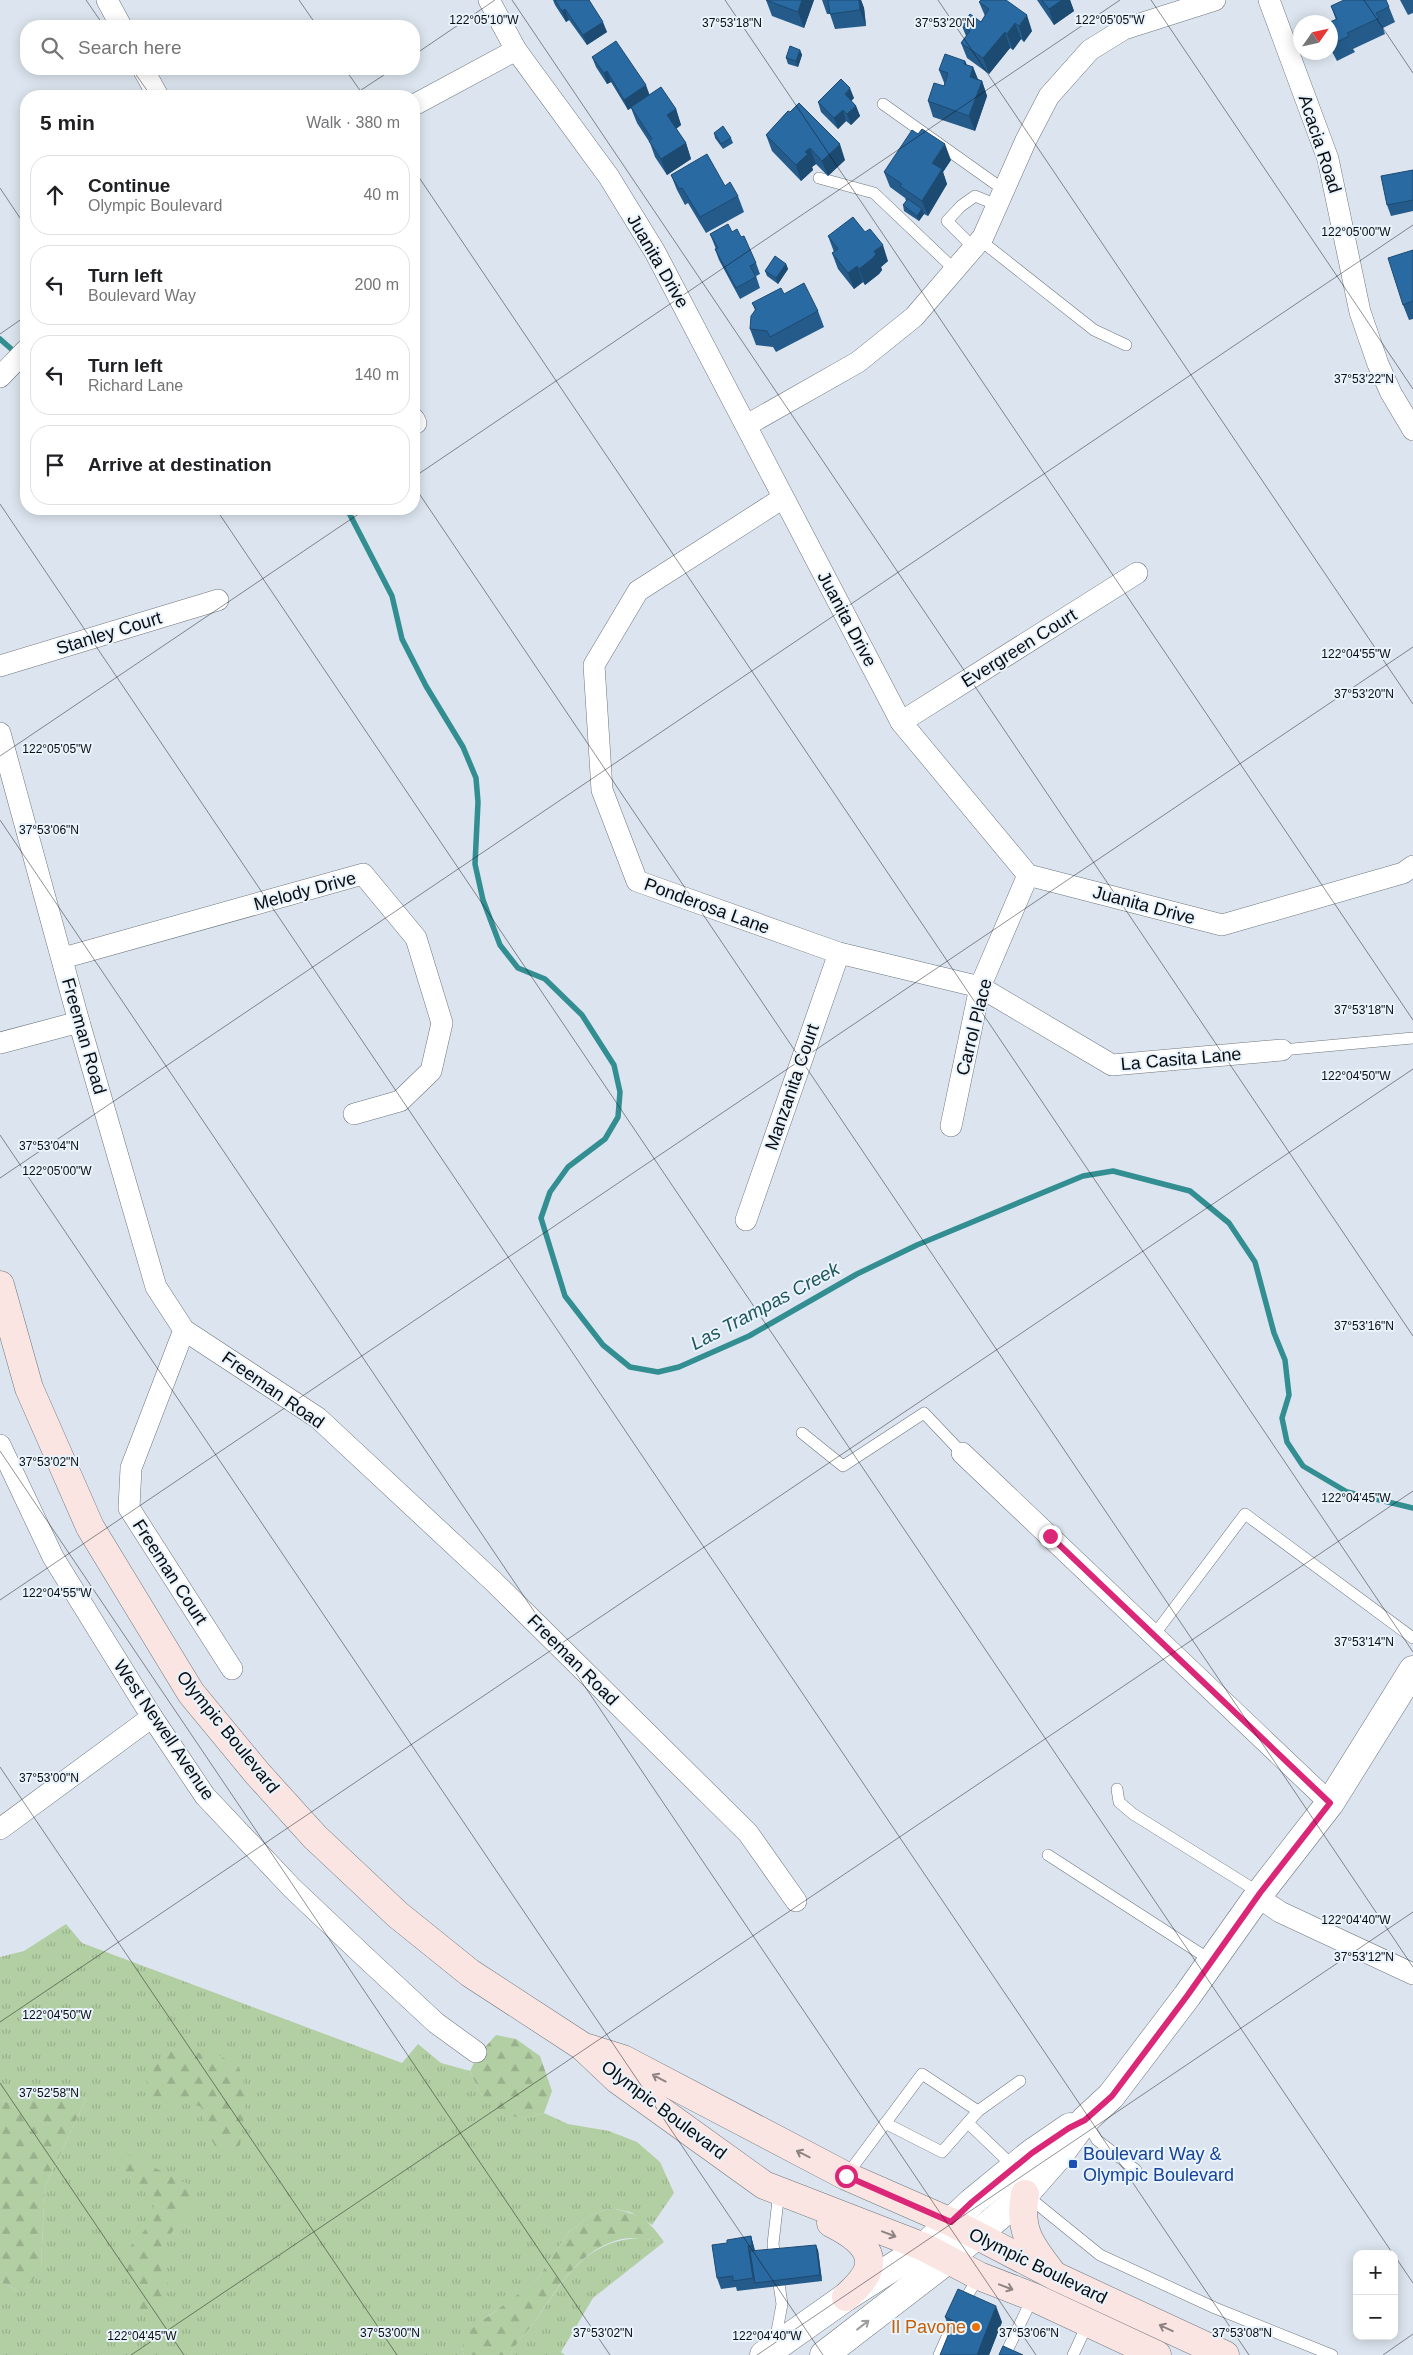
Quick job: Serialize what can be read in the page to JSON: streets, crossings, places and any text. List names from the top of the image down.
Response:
{
  "streets": {
    "main road": ["Olympic Boulevard"],
    "street": [
      "Acacia Road",
      "Juanita Drive",
      "Stanley Court",
      "Evergreen Court",
      "Melody Drive",
      "Ponderosa Lane",
      "Carrol Place",
      "Freeman Road",
      "La Casita Lane",
      "Manzanita Court",
      "Freeman Court",
      "West Newell Avenue"
    ]
  },
  "crossings": [
    ["Juanita Drive", "Evergreen Court"],
    ["Juanita Drive", "Ponderosa Lane"],
    ["Juanita Drive", "Carrol Place"],
    ["Melody Drive", "Freeman Road"],
    ["Ponderosa Lane", "Carrol Place"],
    ["Ponderosa Lane", "La Casita Lane"],
    ["Ponderosa Lane", "Manzanita Court"],
    ["Carrol Place", "La Casita Lane"],
    ["Freeman Road", "Freeman Court"]
  ],
  "water": ["Las Trampas Creek"],
  "places": {
    "transit": ["Boulevard Way & Olympic Boulevard"],
    "other": ["Il Pavone"]
  },
  "north": "top right",
  "page": {
    "search": "Search here",
    "heading": ["5 min", "Walk · 380 m"],
    "list": [
      ["Continue", "Olympic Boulevard", "40 m"],
      ["Turn left", "Boulevard Way", "200 m"],
      ["Turn left", "Richard Lane", "140 m"],
      "Arrive at destination"
    ],
    "map_buttons": ["+", "−"]
  },
  "coordinates": [
    "122°05'10\"W",
    "122°05'05\"W",
    "37°53'18\"N",
    "37°53'20\"N",
    "122°05'00\"W",
    "37°53'22\"N",
    "122°04'55\"W",
    "37°53'06\"N",
    "122°04'50\"W",
    "37°53'04\"N",
    "37°53'16\"N",
    "37°53'02\"N",
    "122°04'45\"W",
    "37°53'14\"N",
    "37°53'00\"N",
    "122°04'40\"W",
    "37°53'12\"N",
    "37°52'58\"N",
    "37°53'08\"N"
  ]
}
